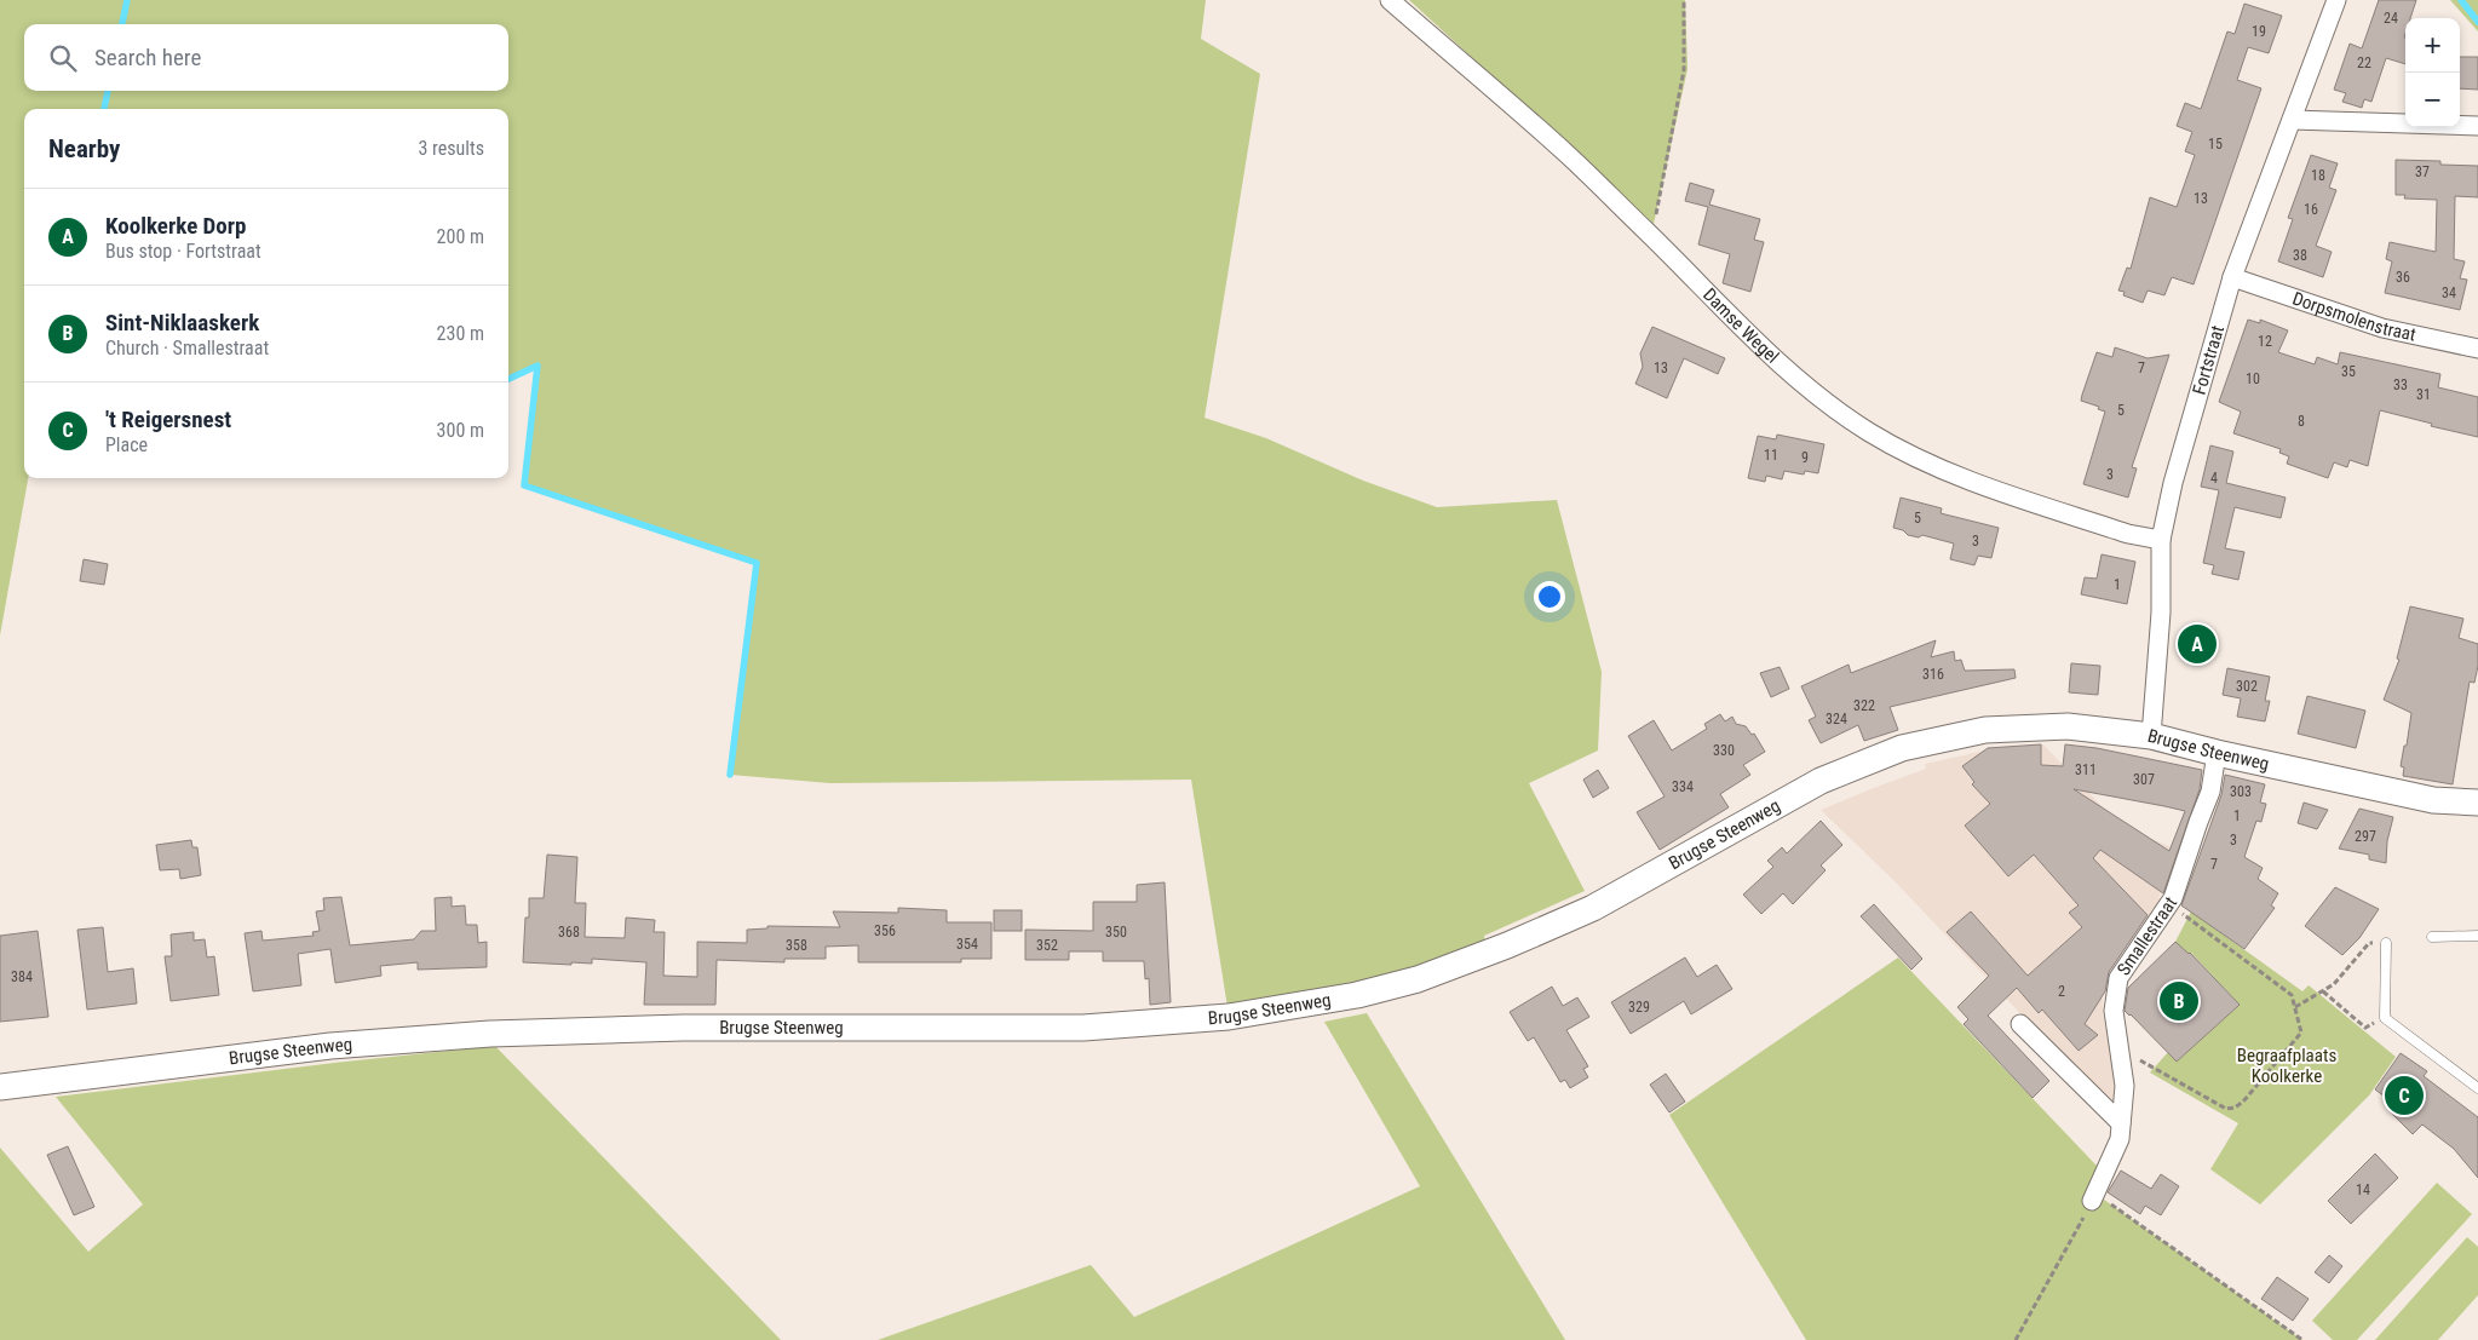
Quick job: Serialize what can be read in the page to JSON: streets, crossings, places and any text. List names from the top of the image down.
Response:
{
  "streets": {
    "main road": ["Brugse Steenweg"],
    "street": [
      "Dorpsmolenstraat",
      "Damse Wegel",
      "Fortstraat",
      "Smallestraat"
    ]
  },
  "crossings": [
    ["Dorpsmolenstraat", "Fortstraat"],
    ["Damse Wegel", "Fortstraat"],
    ["Fortstraat", "Brugse Steenweg"],
    ["Brugse Steenweg", "Smallestraat"]
  ],
  "parks": ["Begraafplaats Koolkerke"],
  "house_numbers": [
    "24",
    "19",
    "22",
    "15",
    "37",
    "18",
    "13",
    "16",
    "38",
    "36",
    "34",
    "12",
    "13",
    "7",
    "35",
    "10",
    "33",
    "31",
    "5",
    "8",
    "11",
    "9",
    "3",
    "4",
    "5",
    "3",
    "1",
    "316",
    "302",
    "322",
    "324",
    "330",
    "311",
    "307",
    "334",
    "303",
    "1",
    "297",
    "3",
    "7",
    "356",
    "368",
    "350",
    "354",
    "358",
    "352",
    "384",
    "2",
    "329",
    "14"
  ],
  "page": {
    "map_buttons": ["+", "−"],
    "search": "Search here",
    "heading": ["Nearby", "3 results"],
    "list": [
      {
        "mark": "A",
        "name": "Koolkerke Dorp",
        "note": "Bus stop · Fortstraat",
        "value": "200 m"
      },
      {
        "mark": "B",
        "name": "Sint-Niklaaskerk",
        "note": "Church · Smallestraat",
        "value": "230 m"
      },
      {
        "mark": "C",
        "name": "'t Reigersnest",
        "note": "Place",
        "value": "300 m"
      }
    ],
    "pins": ["A", "B", "C"]
  }
}
